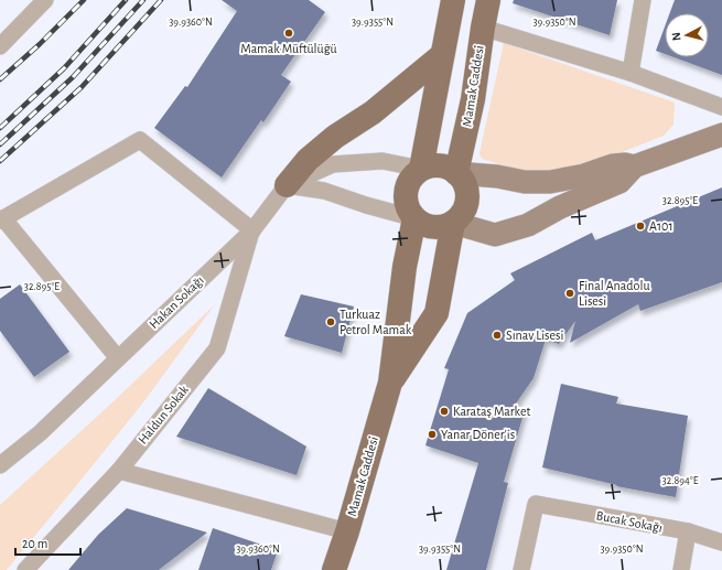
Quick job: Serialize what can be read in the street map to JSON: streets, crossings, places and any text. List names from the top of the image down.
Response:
{
  "streets": {
    "main road": ["Mamak Caddesi"],
    "street": ["Hakan Sokağı", "Haldun Sokak", "Bucak Sokağı"]
  },
  "crossings": [
    ["Hakan Sokağı", "Haldun Sokak"]
  ],
  "places": [
    "Mamak Müftülüğü",
    "A101",
    "Final Anadolu Lisesi",
    "Turkuaz Petrol Mamak",
    "Sınav Lisesi",
    "Karataş Market",
    "Yanar Döner'is"
  ],
  "scale_bar": "20 m",
  "north": "left",
  "coordinates": [
    "39.9360°N",
    "39.9355°N",
    "39.9350°N",
    "32.895°E",
    "32.894°E"
  ]
}
